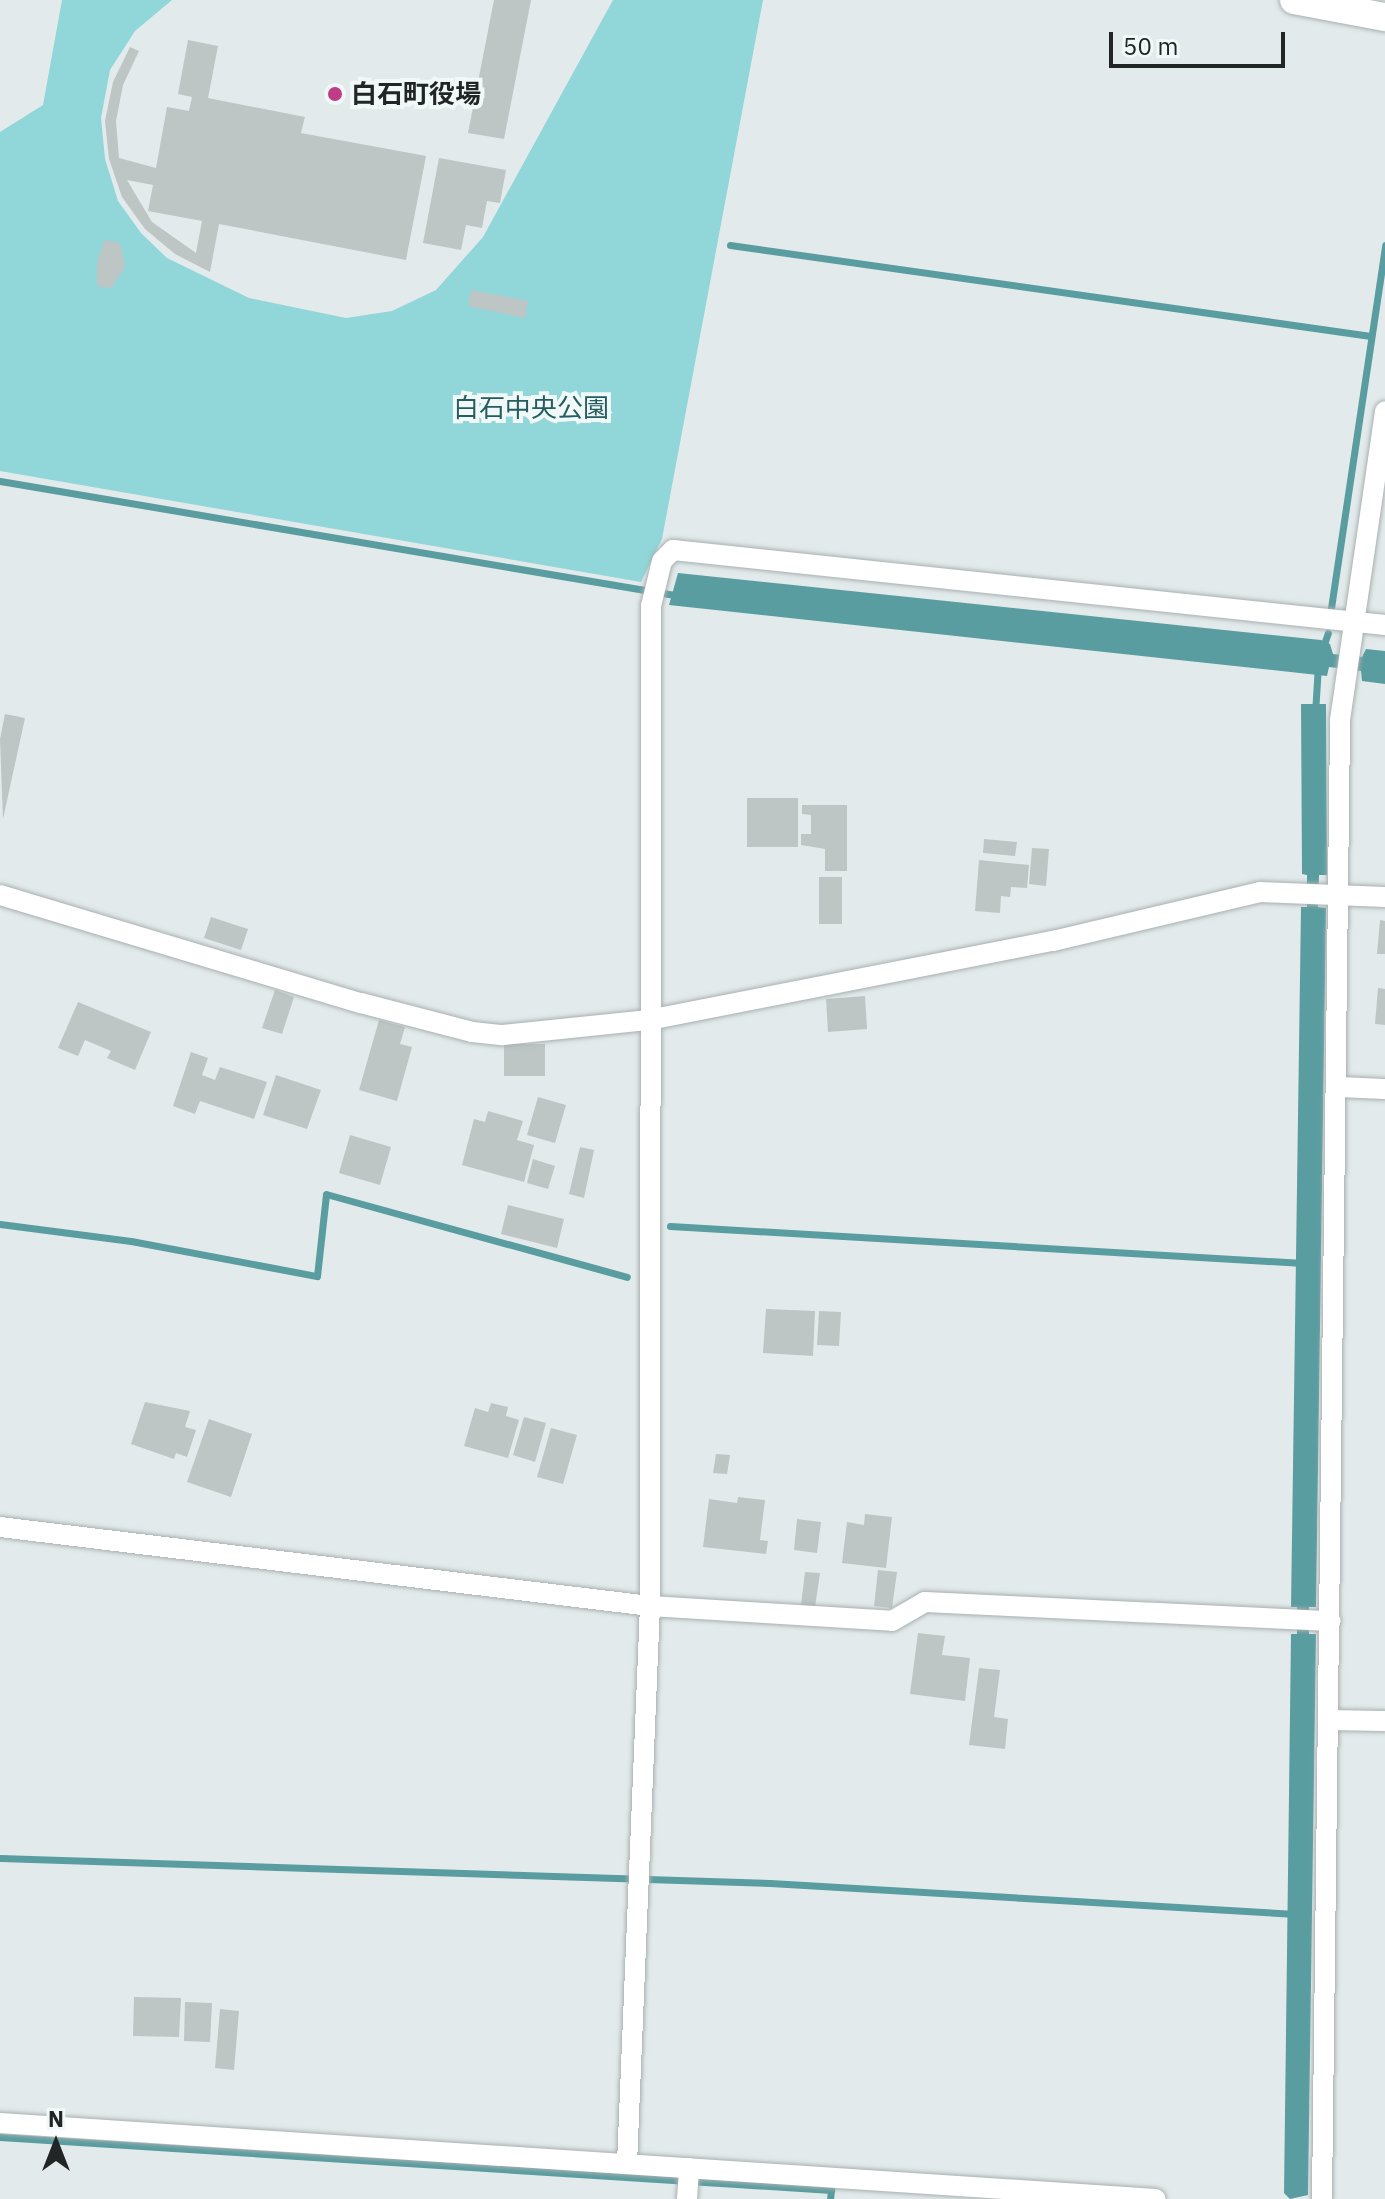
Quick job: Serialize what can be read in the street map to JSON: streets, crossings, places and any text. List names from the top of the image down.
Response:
{
  "parks": ["白石中央公園"],
  "places": ["白石町役場"],
  "scale_bar": "50 m",
  "north": "top"
}
